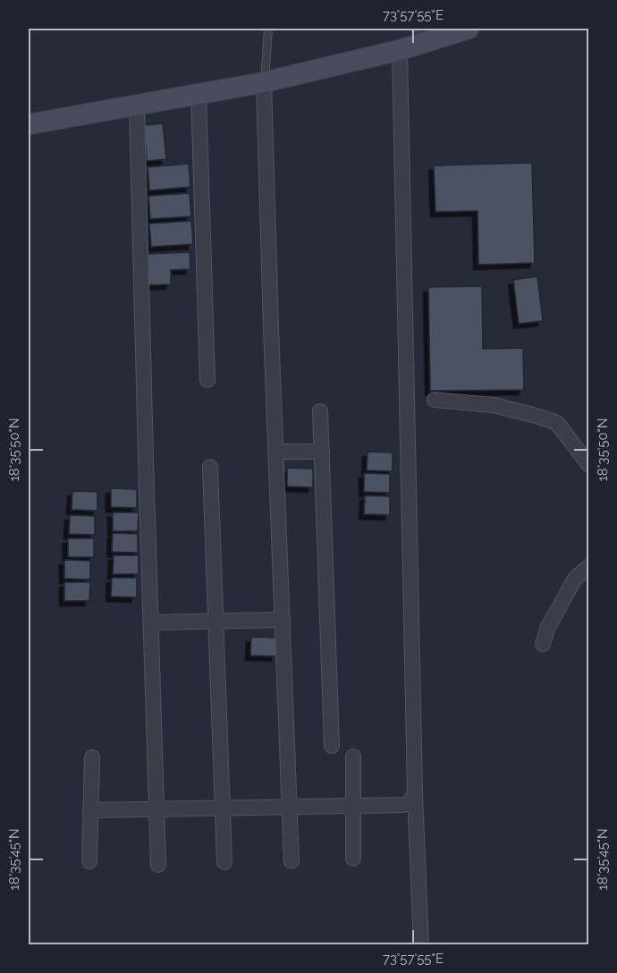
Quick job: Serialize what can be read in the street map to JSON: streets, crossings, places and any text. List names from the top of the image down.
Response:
{
  "coordinates": ["73°57'55\"E", "18°35'50\"N", "18°35'45\"N"]
}
